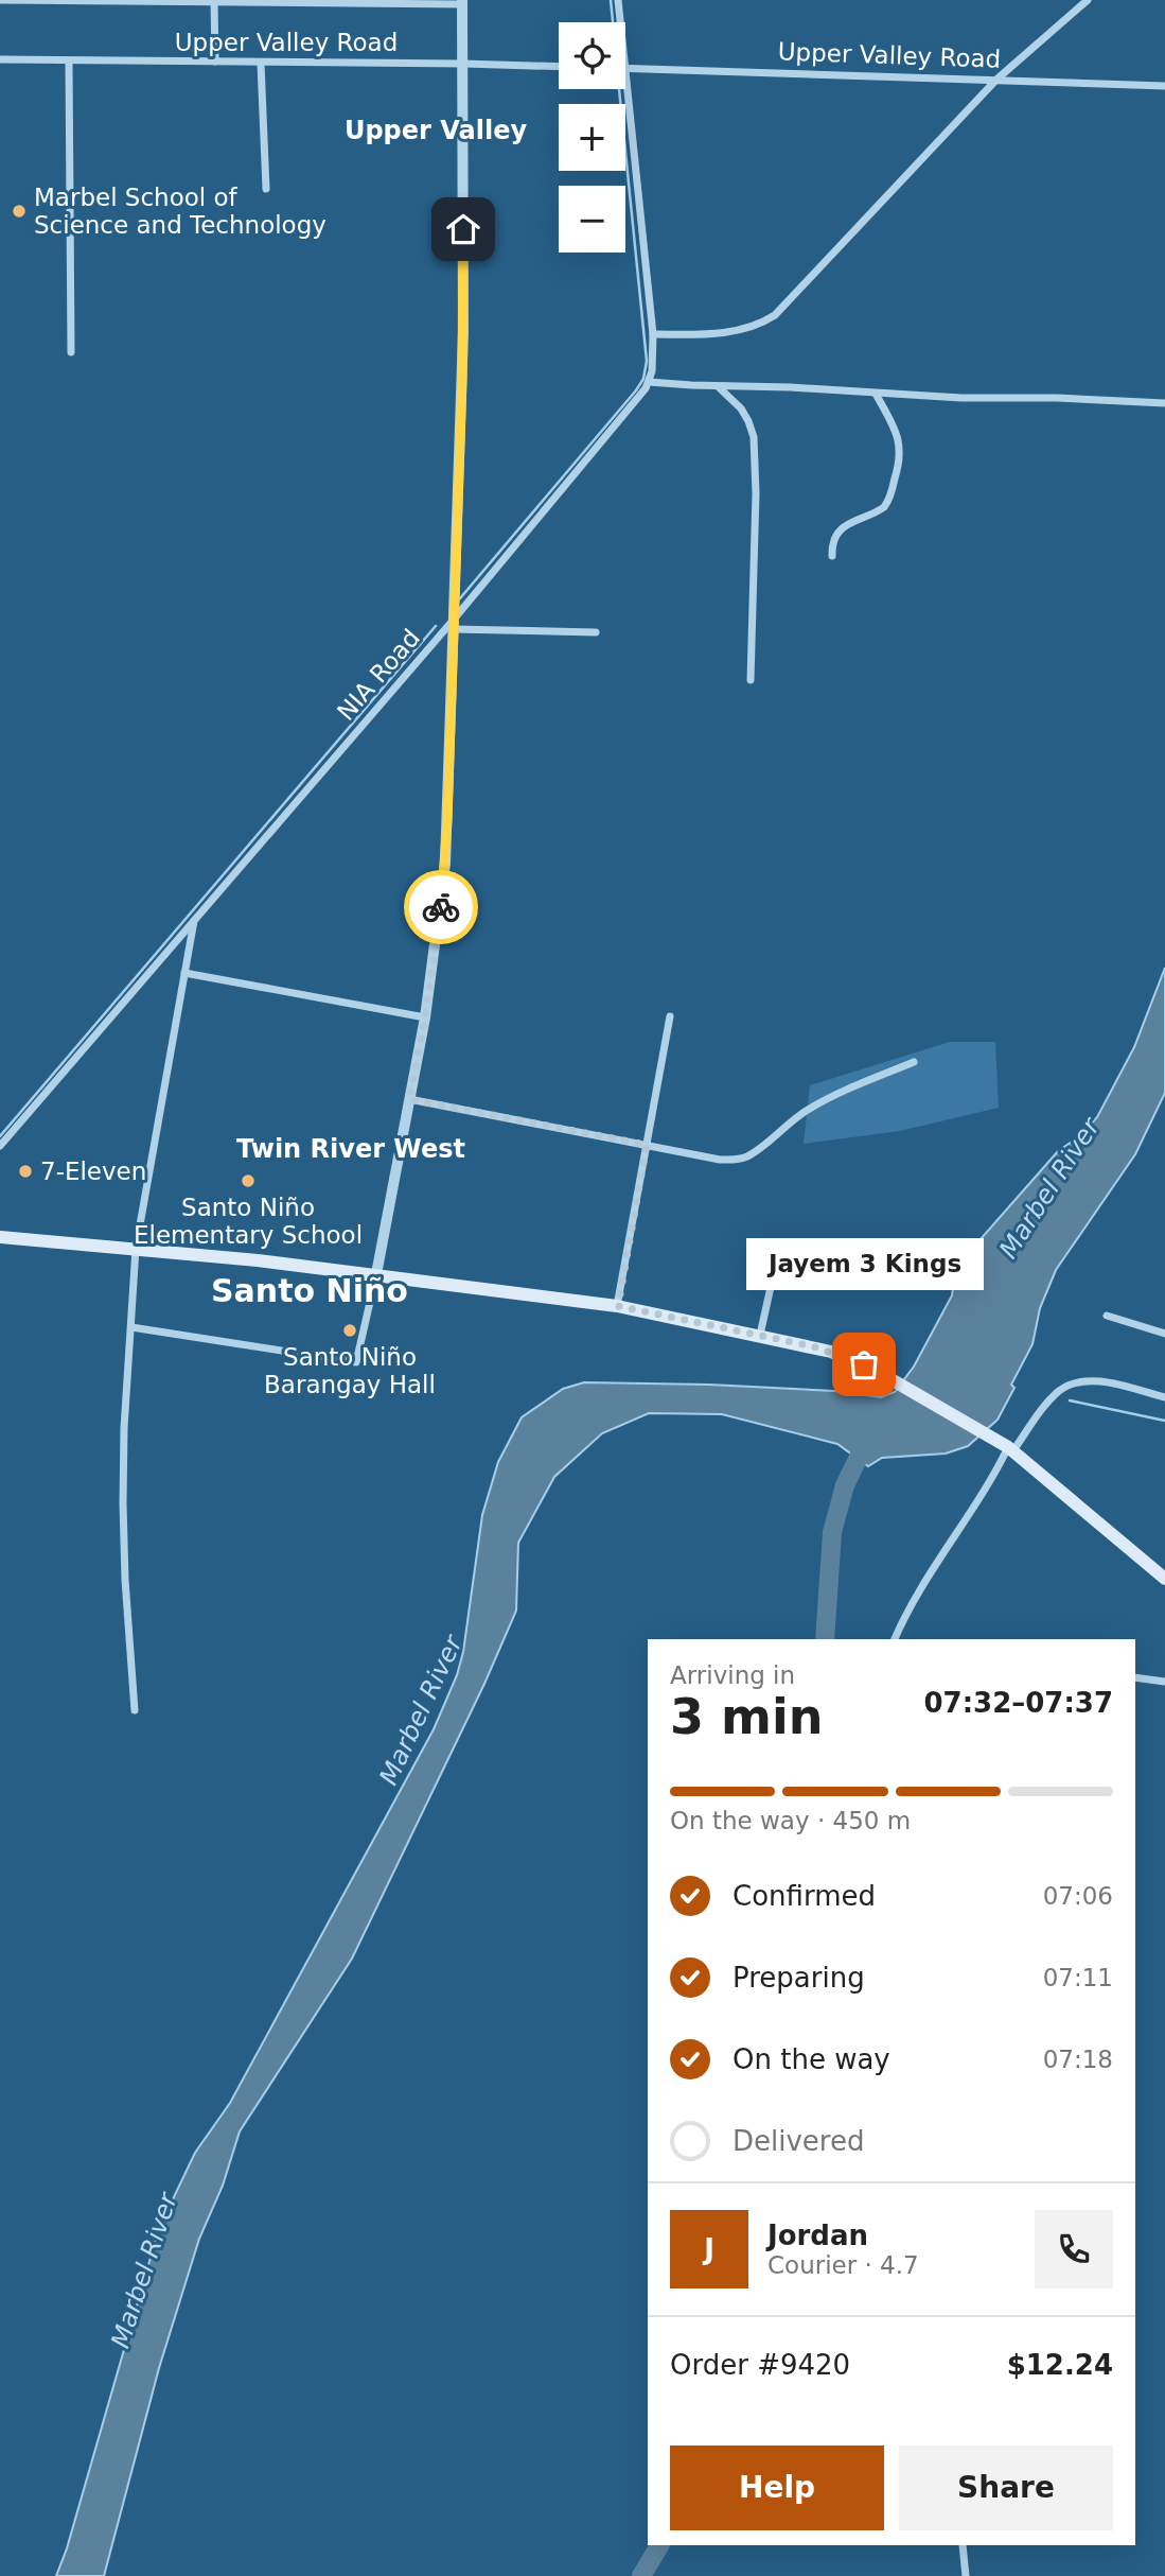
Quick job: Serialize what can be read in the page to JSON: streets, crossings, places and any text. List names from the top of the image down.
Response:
{
  "streets": {
    "street": ["Upper Valley Road", "NIA Road"]
  },
  "districts": ["Upper Valley", "Twin River West", "Santo Niño"],
  "water": ["Marbel River"],
  "places": [
    "Marbel School of Science and Technology",
    "7-Eleven",
    "Santo Niño Elementary School",
    "Santo Niño Barangay Hall",
    "Jayem 3 Kings"
  ],
  "page": {
    "map_buttons": ["+", "−"],
    "bubble": "Jayem 3 Kings",
    "heading": ["3 min", "Arriving in", "07:32–07:37"],
    "panel": [
      "Jordan",
      "Courier · 4.7",
      "Order #9420",
      "$12.24"
    ],
    "bar": "On the way · 450 m",
    "list": [
      ["Confirmed", "07:06"],
      ["Preparing", "07:11"],
      ["On the way", "07:18"],
      "Delivered"
    ],
    "round": "J",
    "buttons": ["Help", "Share"]
  }
}
